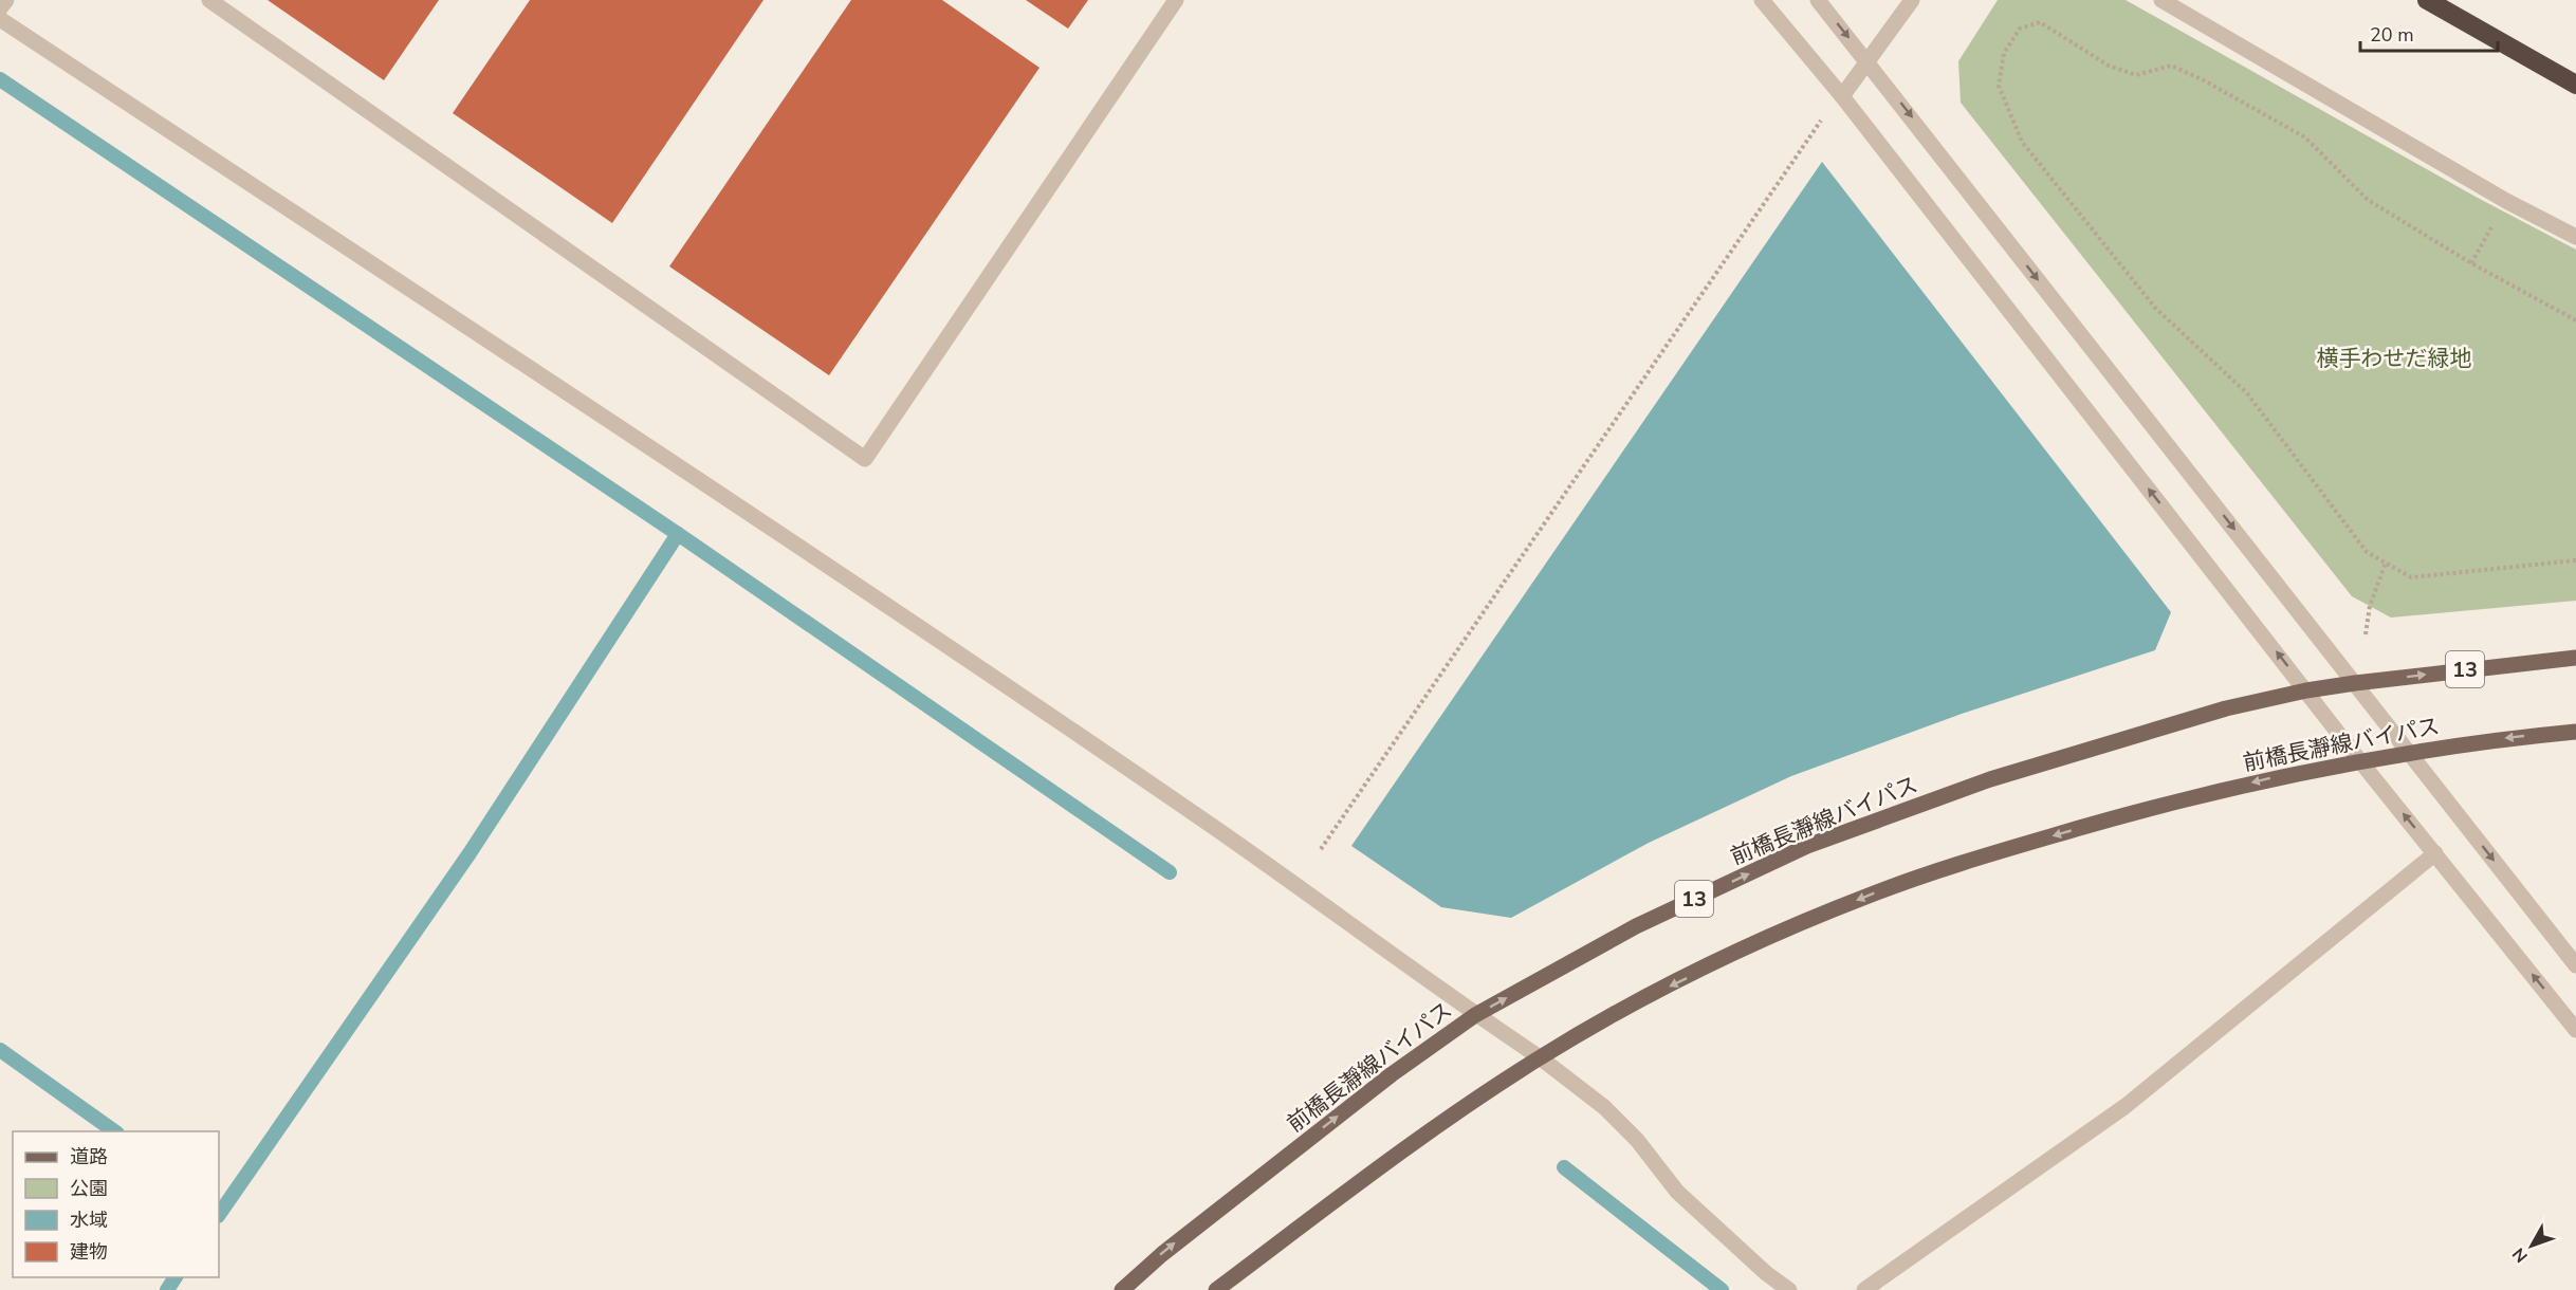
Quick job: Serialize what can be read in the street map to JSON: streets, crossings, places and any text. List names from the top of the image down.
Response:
{
  "streets": {
    "main road": ["13", "前橋長瀞線バイパス"]
  },
  "parks": ["横手わせだ緑地"],
  "legend": [
    "道路",
    "公園",
    "水域",
    "建物"
  ],
  "scale_bar": "20 m",
  "north": "bottom left"
}
